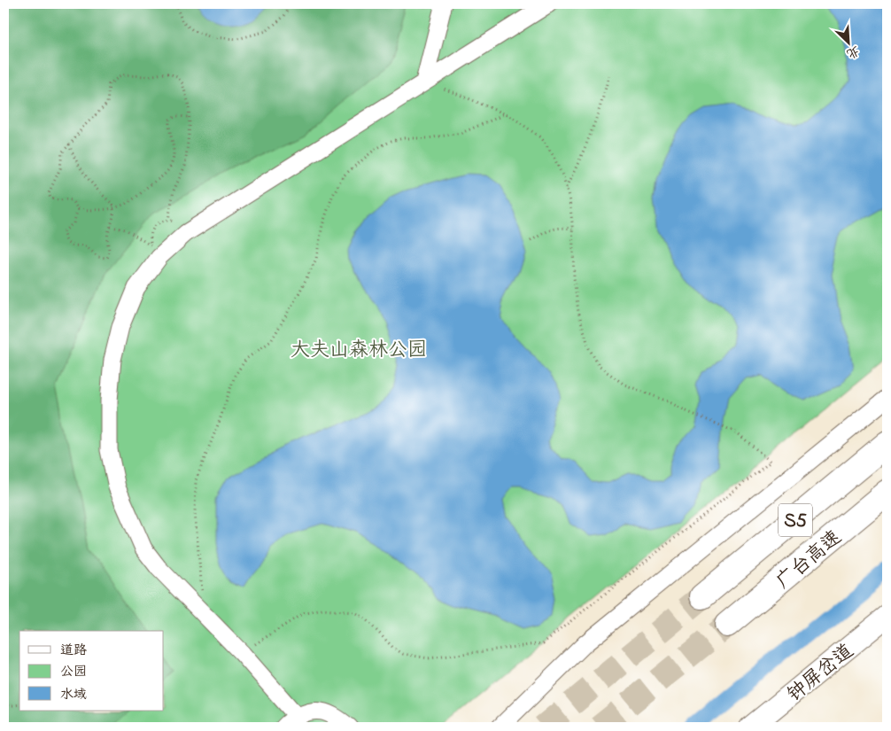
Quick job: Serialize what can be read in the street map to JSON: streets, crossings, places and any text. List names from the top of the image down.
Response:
{
  "streets": {
    "highway": ["S5", "广台高速"],
    "main road": ["钟屏岔道"]
  },
  "parks": ["大夫山森林公园"],
  "legend": ["道路", "公园", "水域"],
  "north": "bottom right"
}
